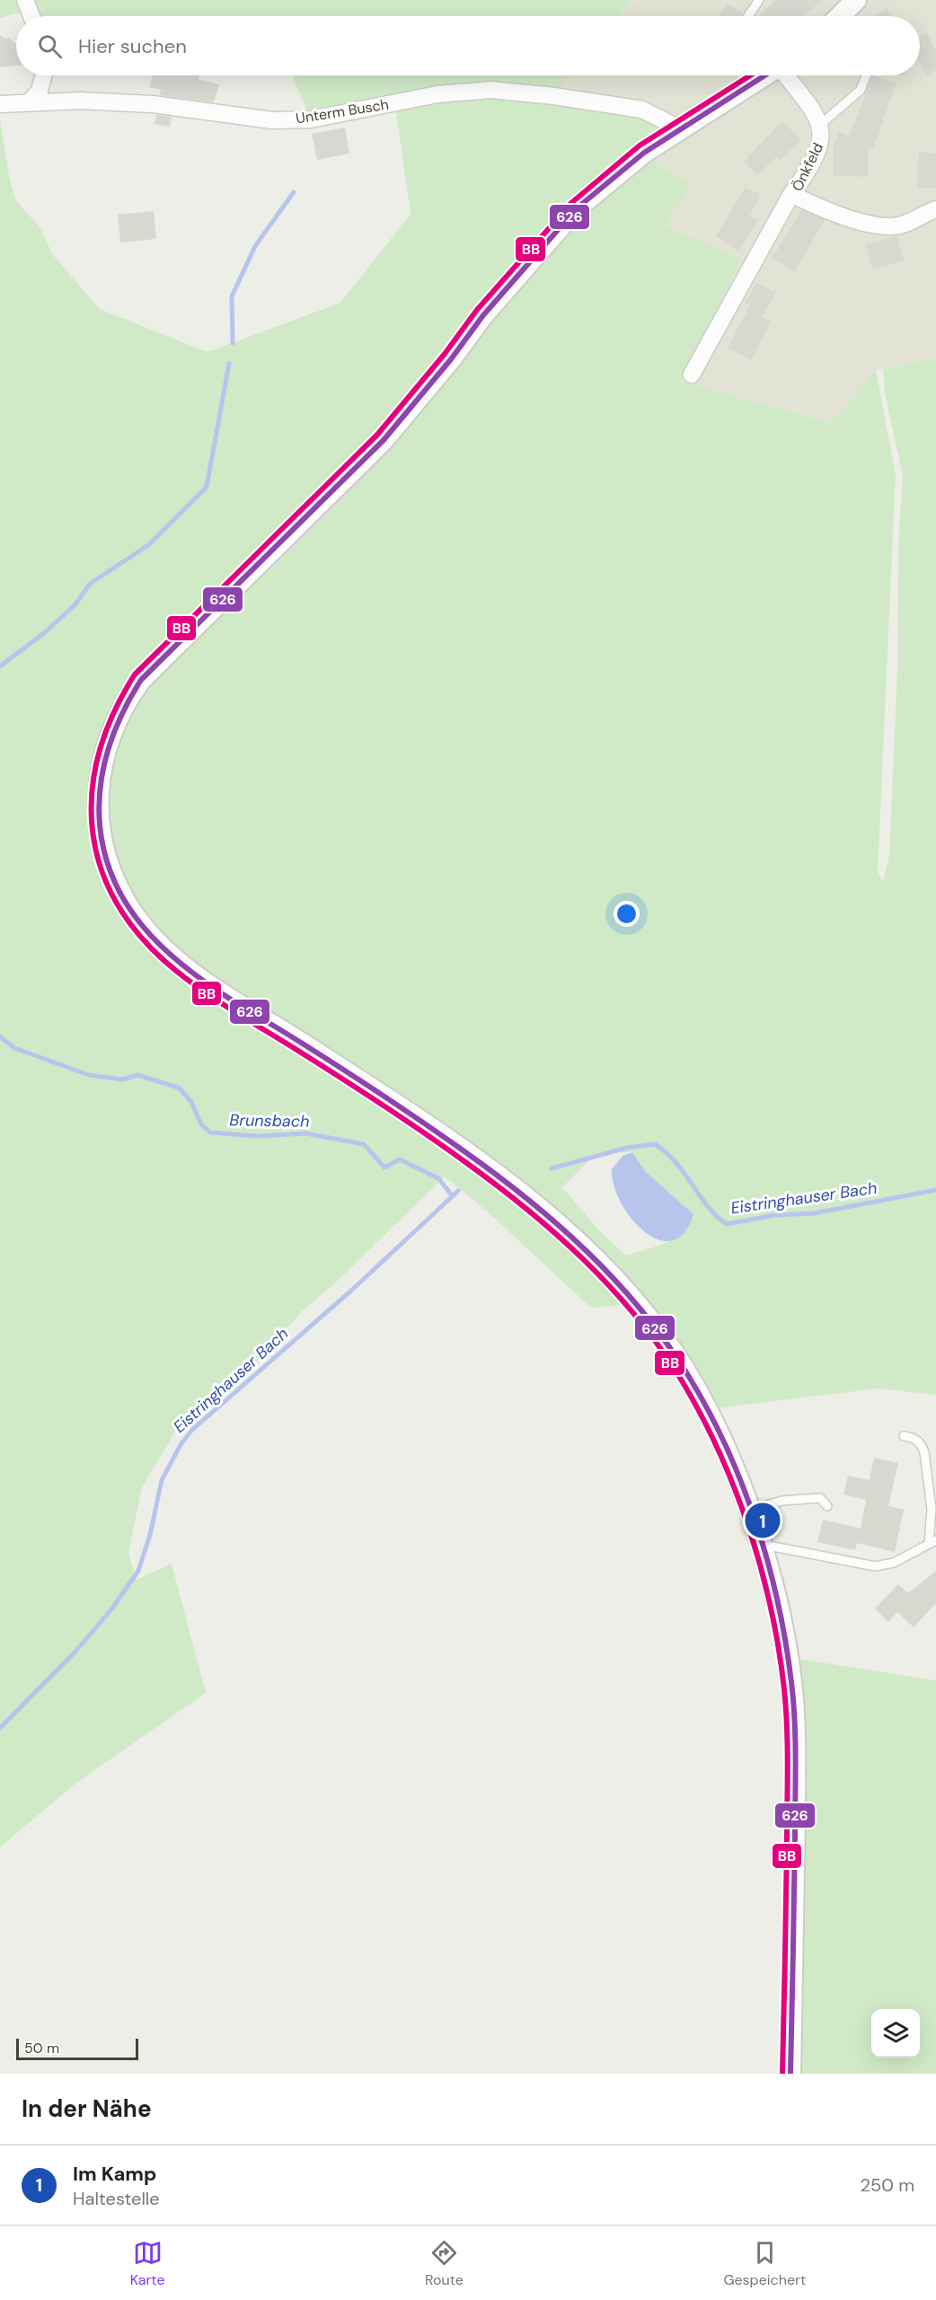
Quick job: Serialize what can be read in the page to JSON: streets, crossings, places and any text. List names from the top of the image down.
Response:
{
  "streets": {
    "street": ["Unterm Busch", "Önkfeld"]
  },
  "water": ["Brunsbach", "Eistringhauser Bach"],
  "lines": ["transit line 626", "transit line BB"],
  "scale_bar": "50 m",
  "page": {
    "search": "Hier suchen",
    "pins": "1",
    "scale": "50 m",
    "heading": "In der Nähe",
    "list": [
      {
        "mark": "1",
        "name": "Im Kamp",
        "note": "Haltestelle",
        "value": "250 m"
      }
    ],
    "nav": ["Karte", "Route", "Gespeichert"]
  }
}
